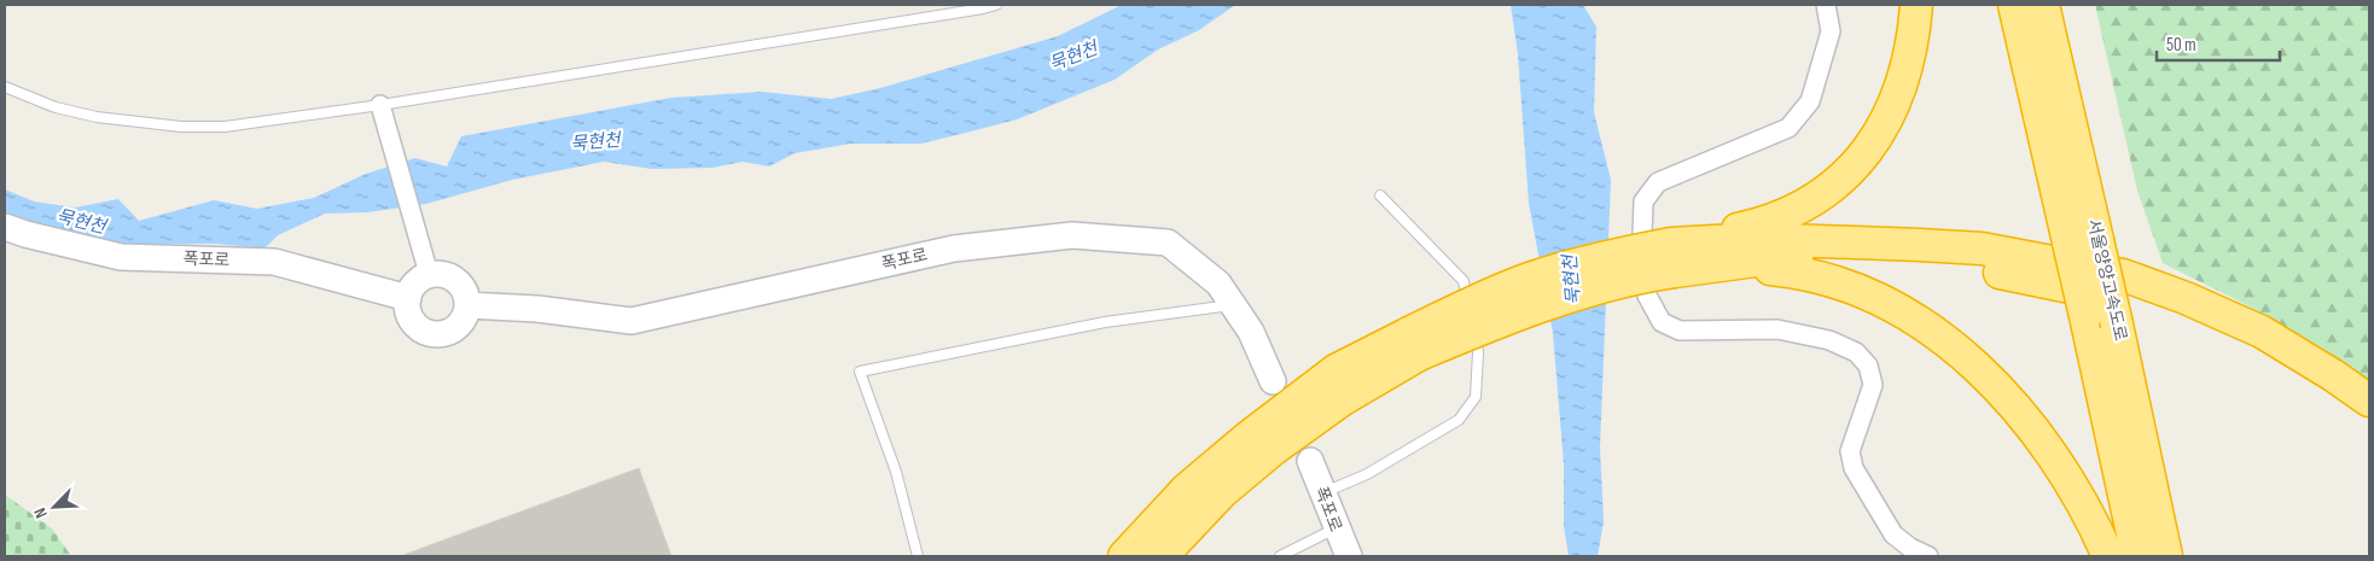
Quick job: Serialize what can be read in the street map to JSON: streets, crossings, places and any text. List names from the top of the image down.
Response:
{
  "streets": {
    "highway": ["서울양양고속도로"],
    "main road": ["폭포로"]
  },
  "water": ["묵현천"],
  "scale_bar": "50 m",
  "north": "bottom left"
}
